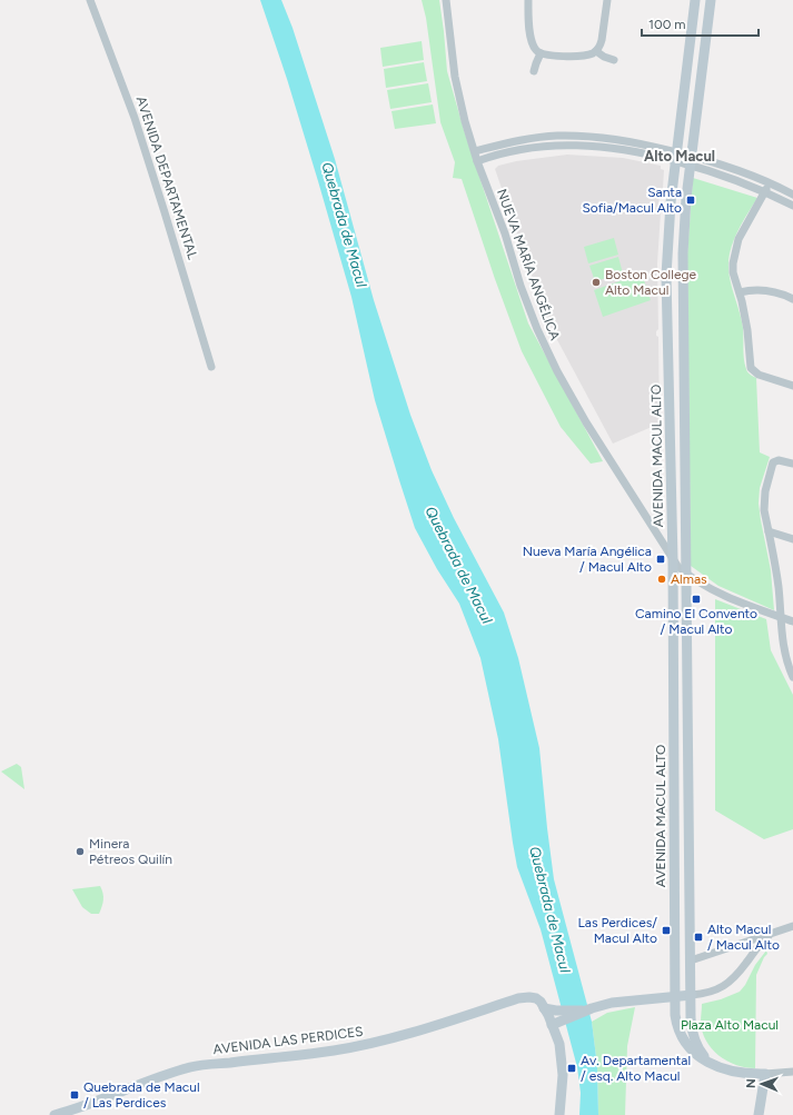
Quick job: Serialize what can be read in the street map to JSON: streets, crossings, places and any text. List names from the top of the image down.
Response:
{
  "streets": {
    "street": [
      "AVENIDA DEPARTAMENTAL",
      "NUEVA MARÍA ANGÉLICA",
      "AVENIDA MACUL ALTO",
      "AVENIDA LAS PERDICES"
    ]
  },
  "crossings": [
    ["NUEVA MARÍA ANGÉLICA", "AVENIDA MACUL ALTO"]
  ],
  "districts": ["Alto Macul"],
  "water": ["Quebrada de Macul"],
  "parks": ["Plaza Alto Macul"],
  "places": {
    "transit": [
      "Santa Sofia/Macul Alto",
      "Nueva María Angélica / Macul Alto",
      "Camino El Convento / Macul Alto",
      "Las Perdices/ Macul Alto",
      "Alto Macul / Macul Alto",
      "Av. Departamental / esq. Alto Macul",
      "Quebrada de Macul / Las Perdices"
    ],
    "other": ["Boston College Alto Macul", "Almas", "Minera Pétreos Quilín"]
  },
  "scale_bar": "100 m",
  "north": "left"
}
